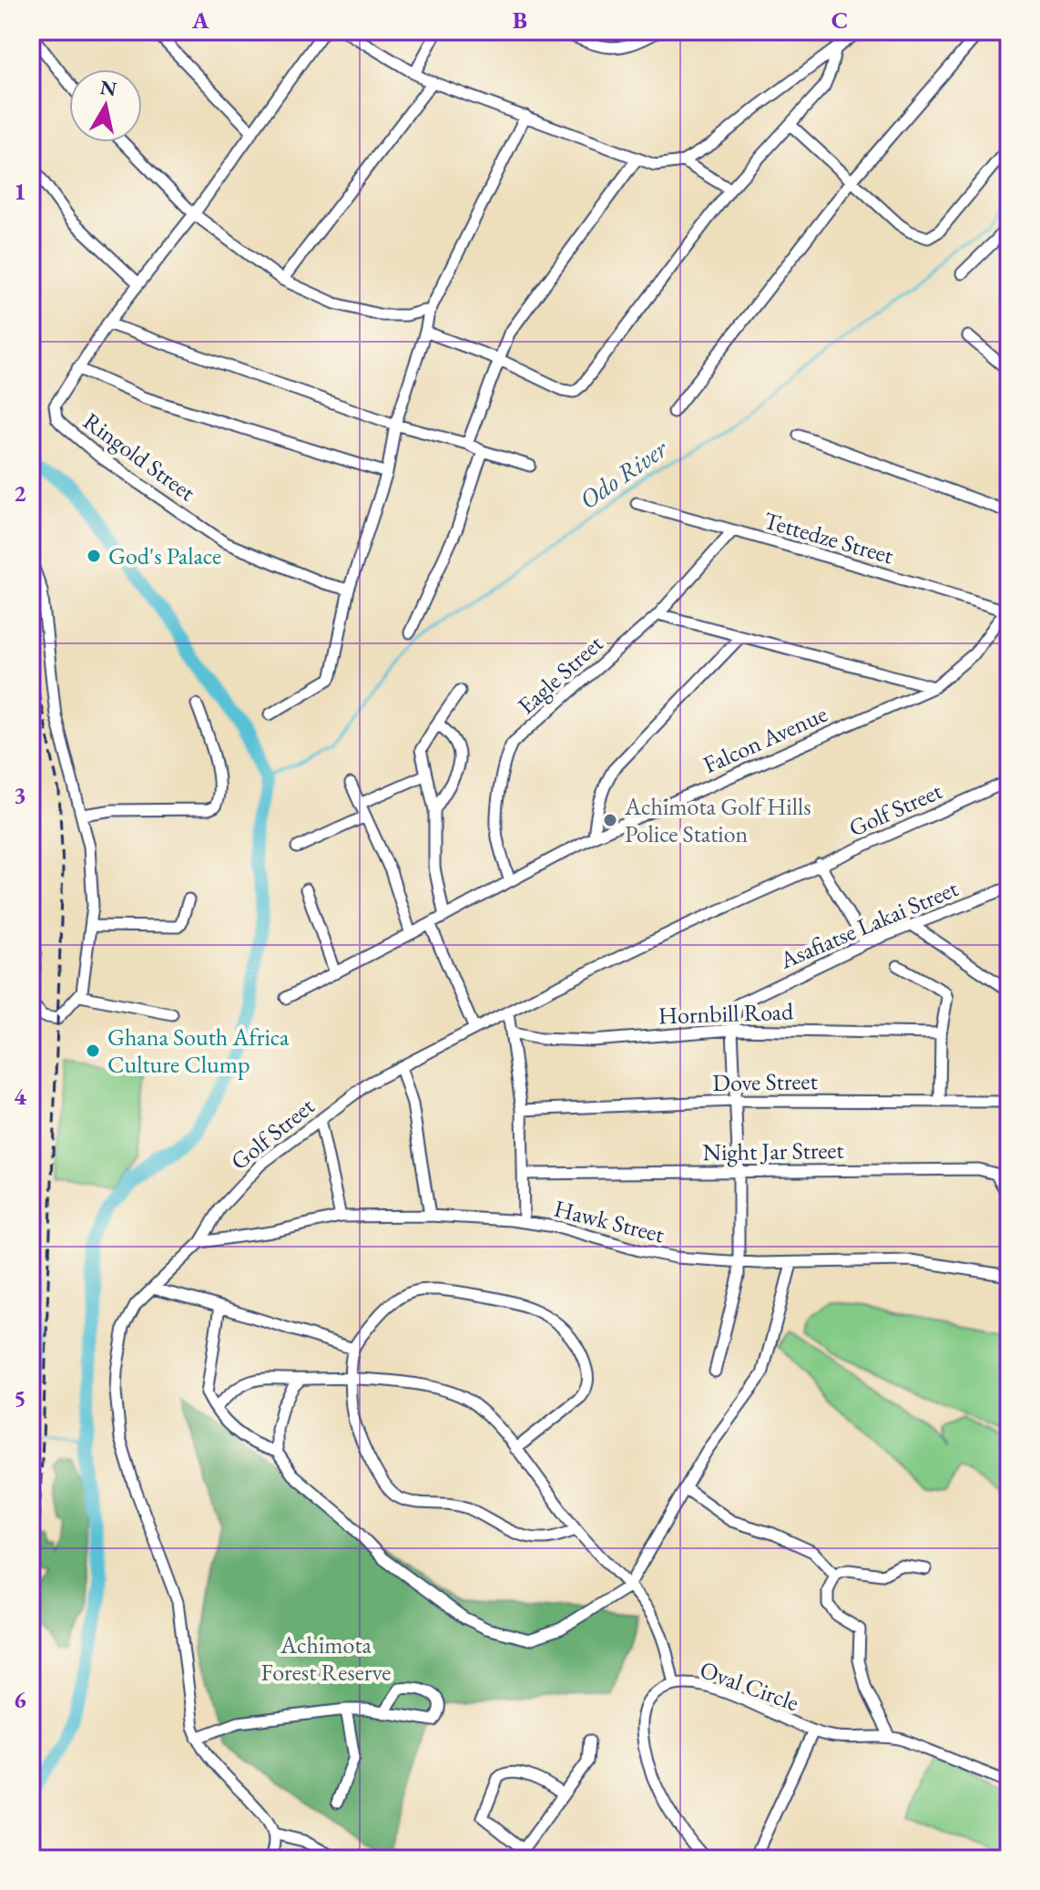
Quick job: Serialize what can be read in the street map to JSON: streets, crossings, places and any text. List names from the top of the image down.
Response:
{
  "streets": {
    "street": [
      "Ringold Street",
      "Tettedze Street",
      "Eagle Street",
      "Falcon Avenue",
      "Golf Street",
      "Asafiatse Lakai Street",
      "Hornbill Road",
      "Dove Street",
      "Night Jar Street",
      "Hawk Street",
      "Oval Circle"
    ]
  },
  "crossings": [
    ["Tettedze Street", "Eagle Street"],
    ["Tettedze Street", "Falcon Avenue"],
    ["Eagle Street", "Falcon Avenue"],
    ["Golf Street", "Hawk Street"],
    ["Asafiatse Lakai Street", "Hornbill Road"]
  ],
  "water": ["Odo River"],
  "parks": ["Achimota Forest Reserve"],
  "places": ["God's Palace", "Achimota Golf Hills Police Station", "Ghana South Africa Culture Clump"],
  "north": "top",
  "grid": {
    "columns": ["A", "B", "C"],
    "rows": [
      "1",
      "2",
      "3",
      "4",
      "5",
      "6"
    ]
  }
}
